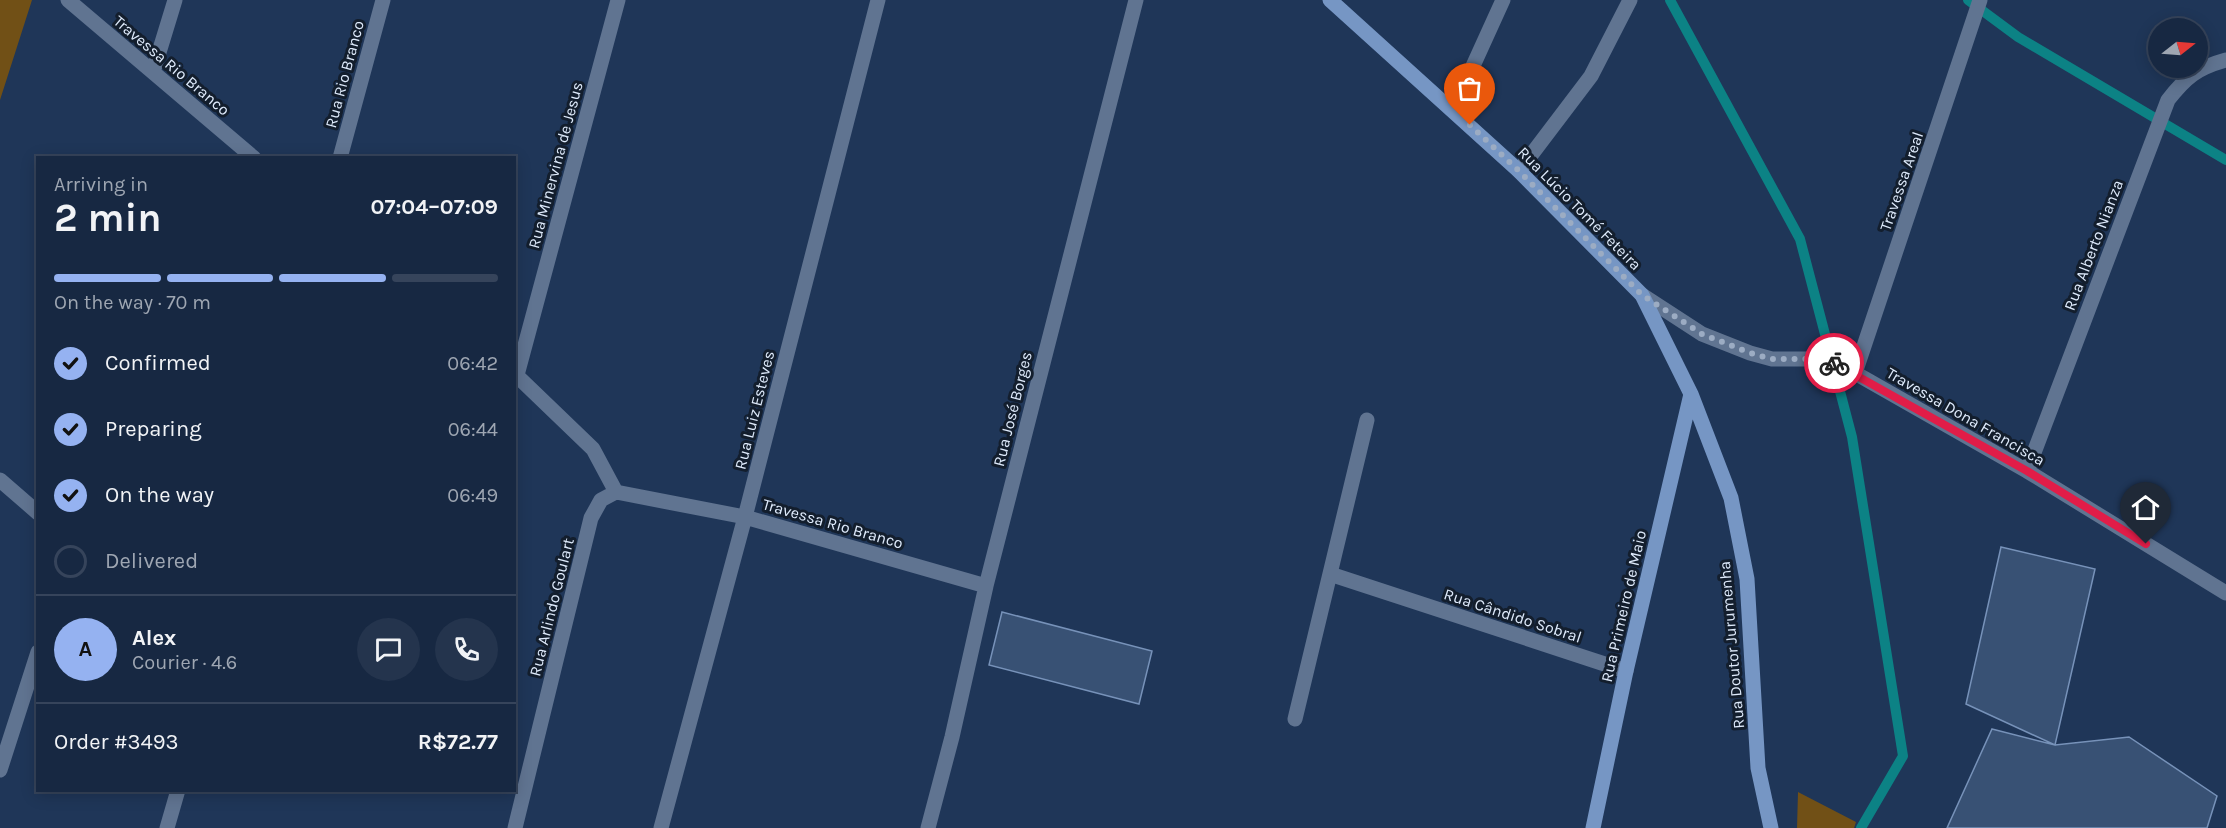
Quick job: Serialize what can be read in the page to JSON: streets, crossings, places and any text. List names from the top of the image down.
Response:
{
  "streets": {
    "main road": ["Rua Lúcio Tomé Feteira", "Rua Primeiro de Maio", "Rua Doutor Jurumenha"],
    "street": [
      "Travessa Rio Branco",
      "Rua Rio Branco",
      "Rua Minervina de Jesus",
      "Travessa Areal",
      "Rua Alberto Nianza",
      "Rua José Borges",
      "Rua Luiz Esteves",
      "Travessa Dona Francisca",
      "Rua Arlindo Goulart",
      "Rua Cândido Sobral"
    ]
  },
  "crossings": [
    ["Travessa Rio Branco", "Rua José Borges"],
    ["Travessa Rio Branco", "Rua Luiz Esteves"],
    ["Travessa Rio Branco", "Rua Arlindo Goulart"],
    ["Travessa Areal", "Travessa Dona Francisca"],
    ["Rua Lúcio Tomé Feteira", "Travessa Dona Francisca"],
    ["Rua Lúcio Tomé Feteira", "Rua Primeiro de Maio"],
    ["Rua Lúcio Tomé Feteira", "Rua Doutor Jurumenha"],
    ["Rua Alberto Nianza", "Travessa Dona Francisca"],
    ["Rua Primeiro de Maio", "Rua Cândido Sobral"],
    ["Rua Primeiro de Maio", "Rua Doutor Jurumenha"]
  ],
  "north": "right",
  "page": {
    "heading": ["2 min", "Arriving in", "07:04–07:09"],
    "panel": [
      "Alex",
      "Courier · 4.6",
      "Order #3493",
      "R$72.77"
    ],
    "bar": "On the way · 70 m",
    "list": [
      ["Confirmed", "06:42"],
      ["Preparing", "06:44"],
      ["On the way", "06:49"],
      "Delivered"
    ],
    "round": "A"
  }
}
